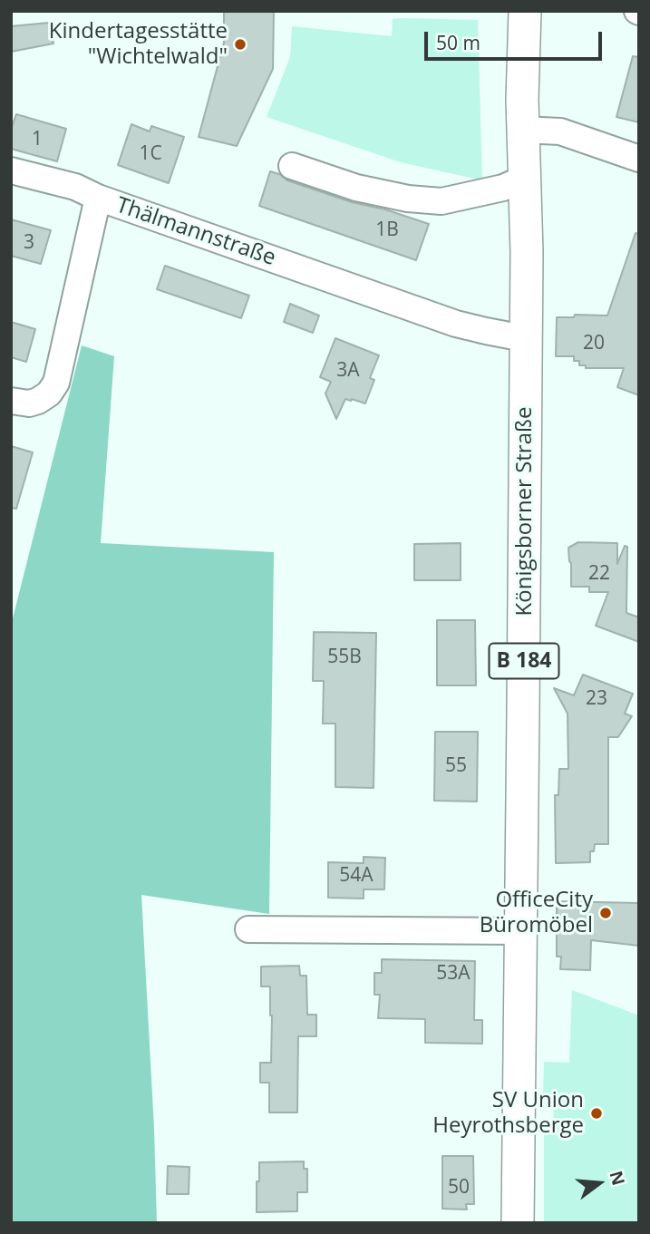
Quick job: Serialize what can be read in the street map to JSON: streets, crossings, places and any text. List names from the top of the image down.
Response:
{
  "streets": {
    "main road": ["Königsborner Straße", "B 184"],
    "street": ["Thälmannstraße"]
  },
  "crossings": [
    ["Thälmannstraße", "Königsborner Straße"]
  ],
  "places": ["Kindertagesstätte \"Wichtelwald\"", "OfficeCity Büromöbel", "SV Union Heyrothsberge"],
  "house_numbers": [
    "1",
    "1C",
    "1B",
    "3",
    "20",
    "3A",
    "22",
    "55B",
    "23",
    "55",
    "54A",
    "53A",
    "50"
  ],
  "scale_bar": "50 m",
  "north": "right"
}
